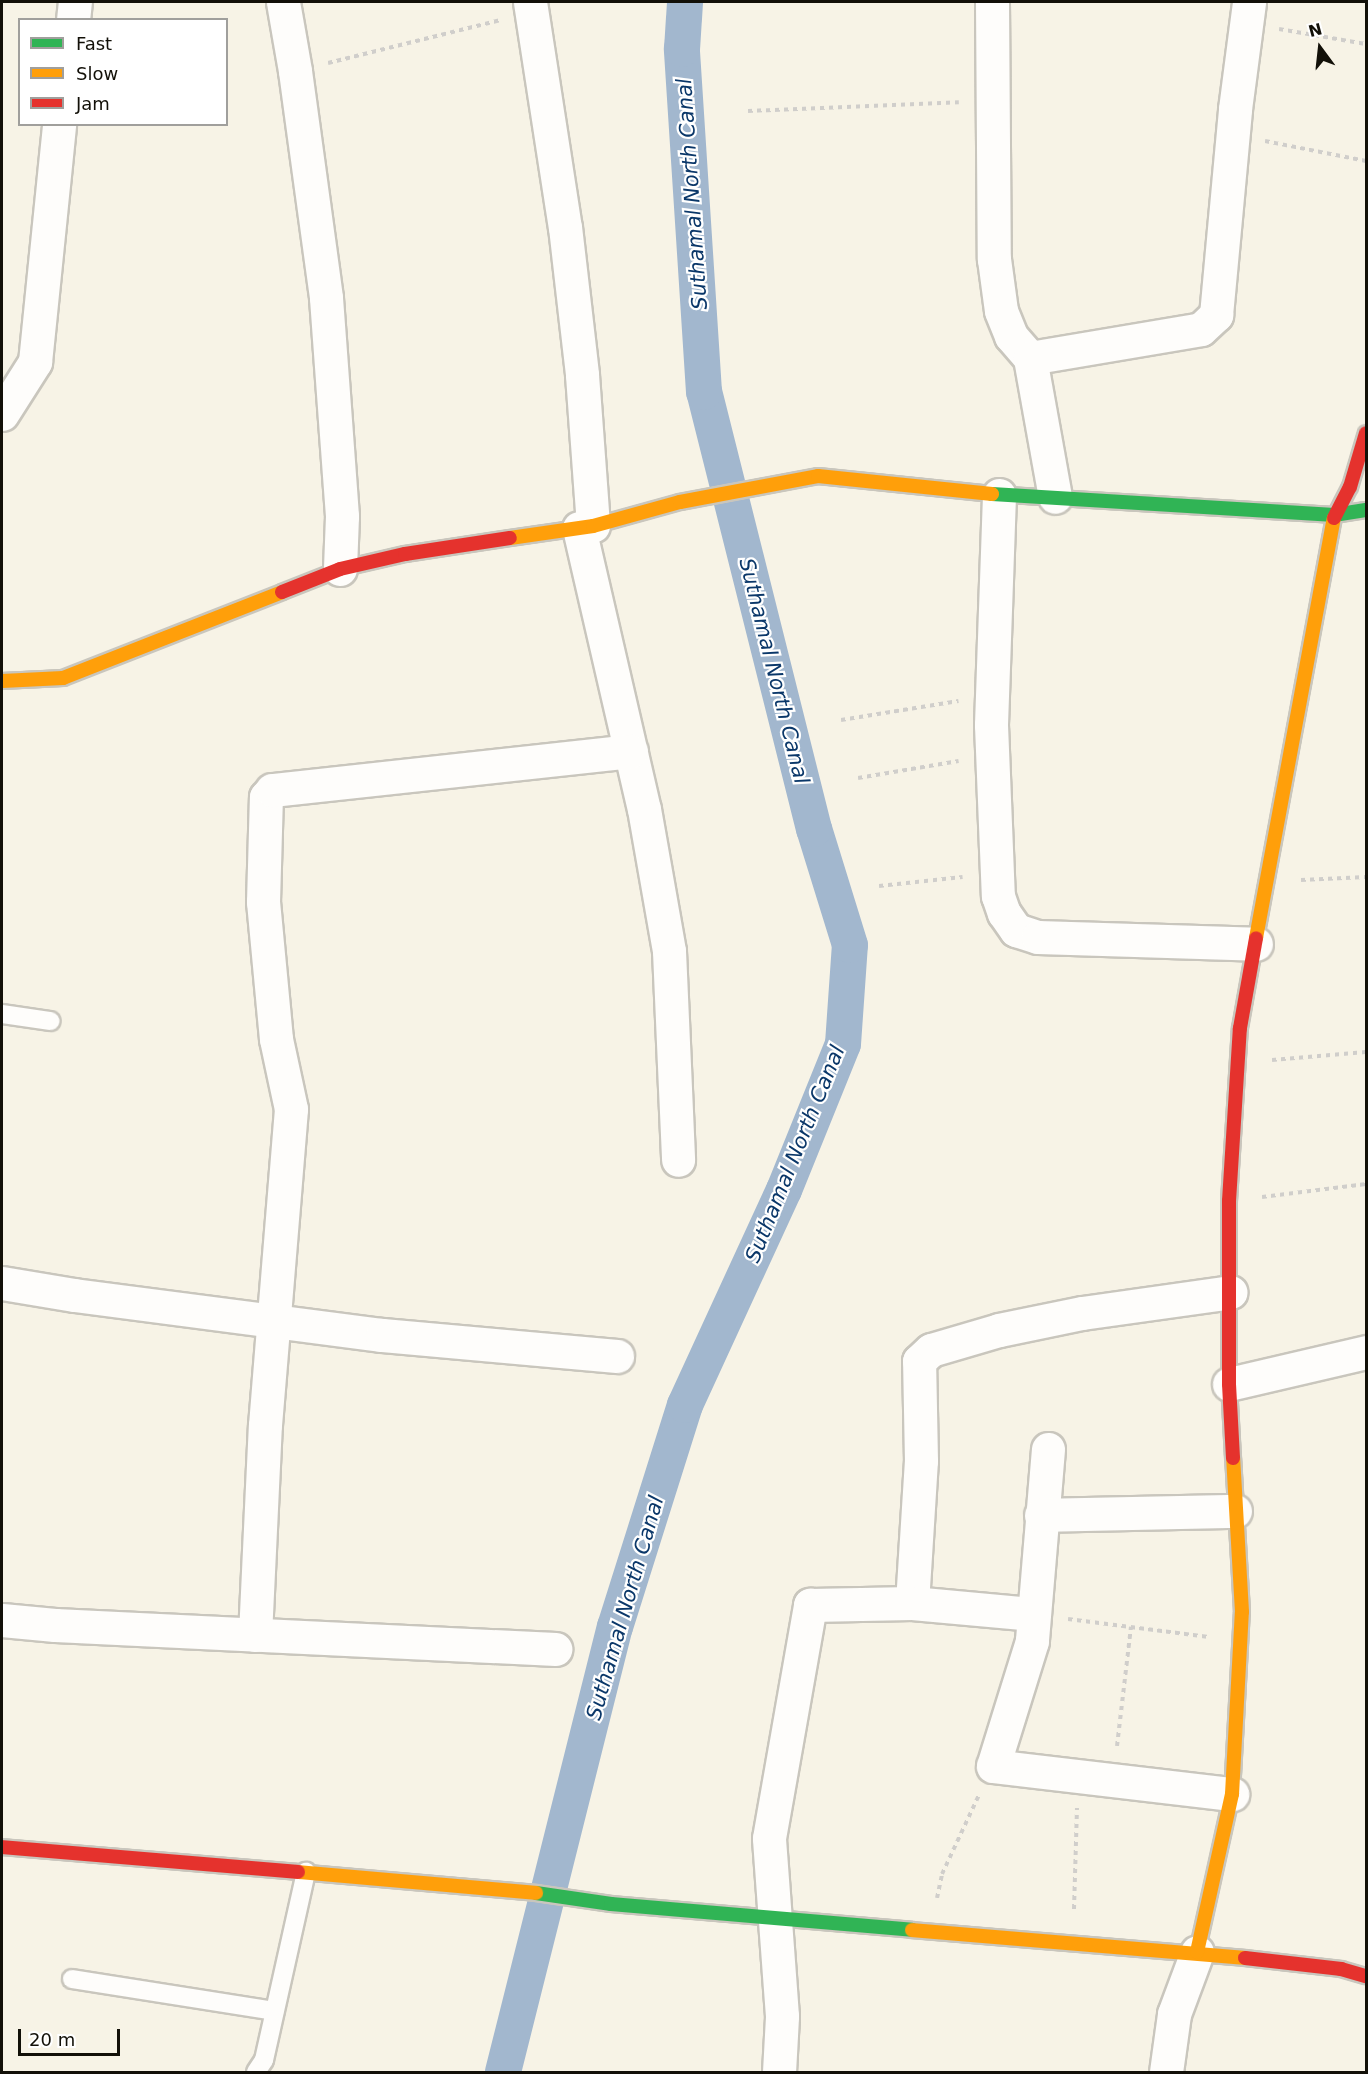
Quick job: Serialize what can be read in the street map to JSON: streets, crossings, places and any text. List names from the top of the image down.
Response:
{
  "water": ["Suthamal North Canal"],
  "legend": ["Fast", "Slow", "Jam"],
  "scale_bar": "20 m",
  "north": "top"
}
